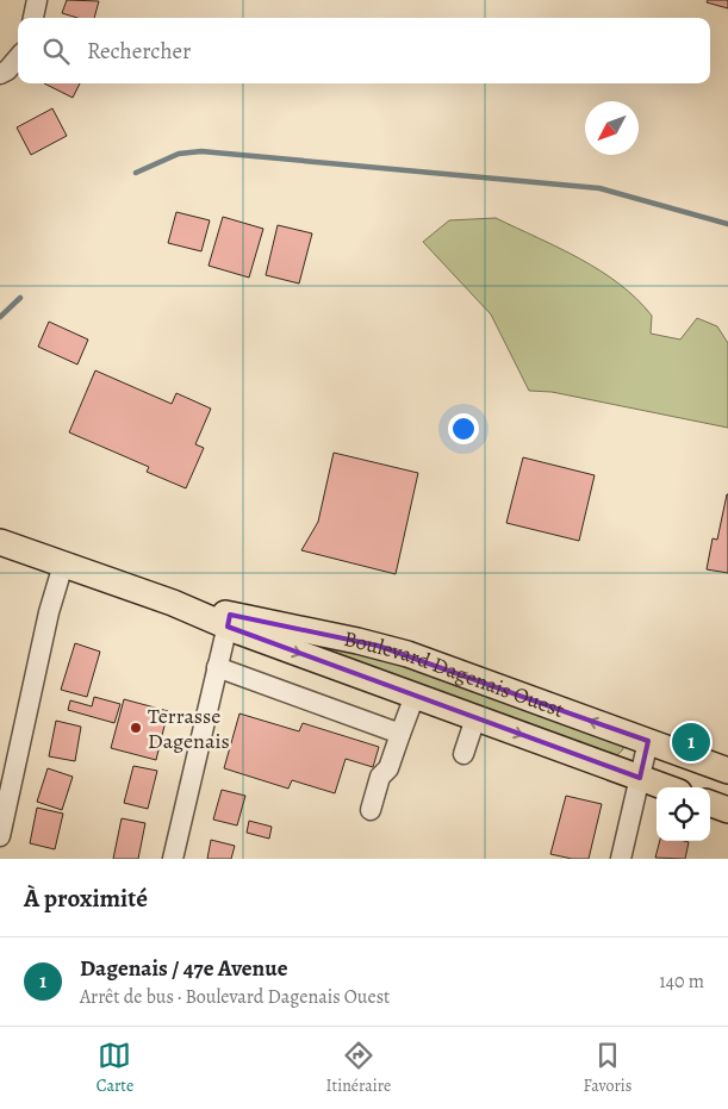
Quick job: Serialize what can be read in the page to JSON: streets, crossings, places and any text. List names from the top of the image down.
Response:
{
  "streets": {
    "main road": ["Boulevard Dagenais Ouest"]
  },
  "places": ["Terrasse Dagenais"],
  "north": "bottom left",
  "page": {
    "search": "Rechercher",
    "pins": "1",
    "heading": "À proximité",
    "list": [
      {
        "mark": "1",
        "name": "Dagenais / 47e Avenue",
        "note": "Arrêt de bus · Boulevard Dagenais Ouest",
        "value": "140 m"
      }
    ],
    "nav": ["Carte", "Itinéraire", "Favoris"]
  }
}
